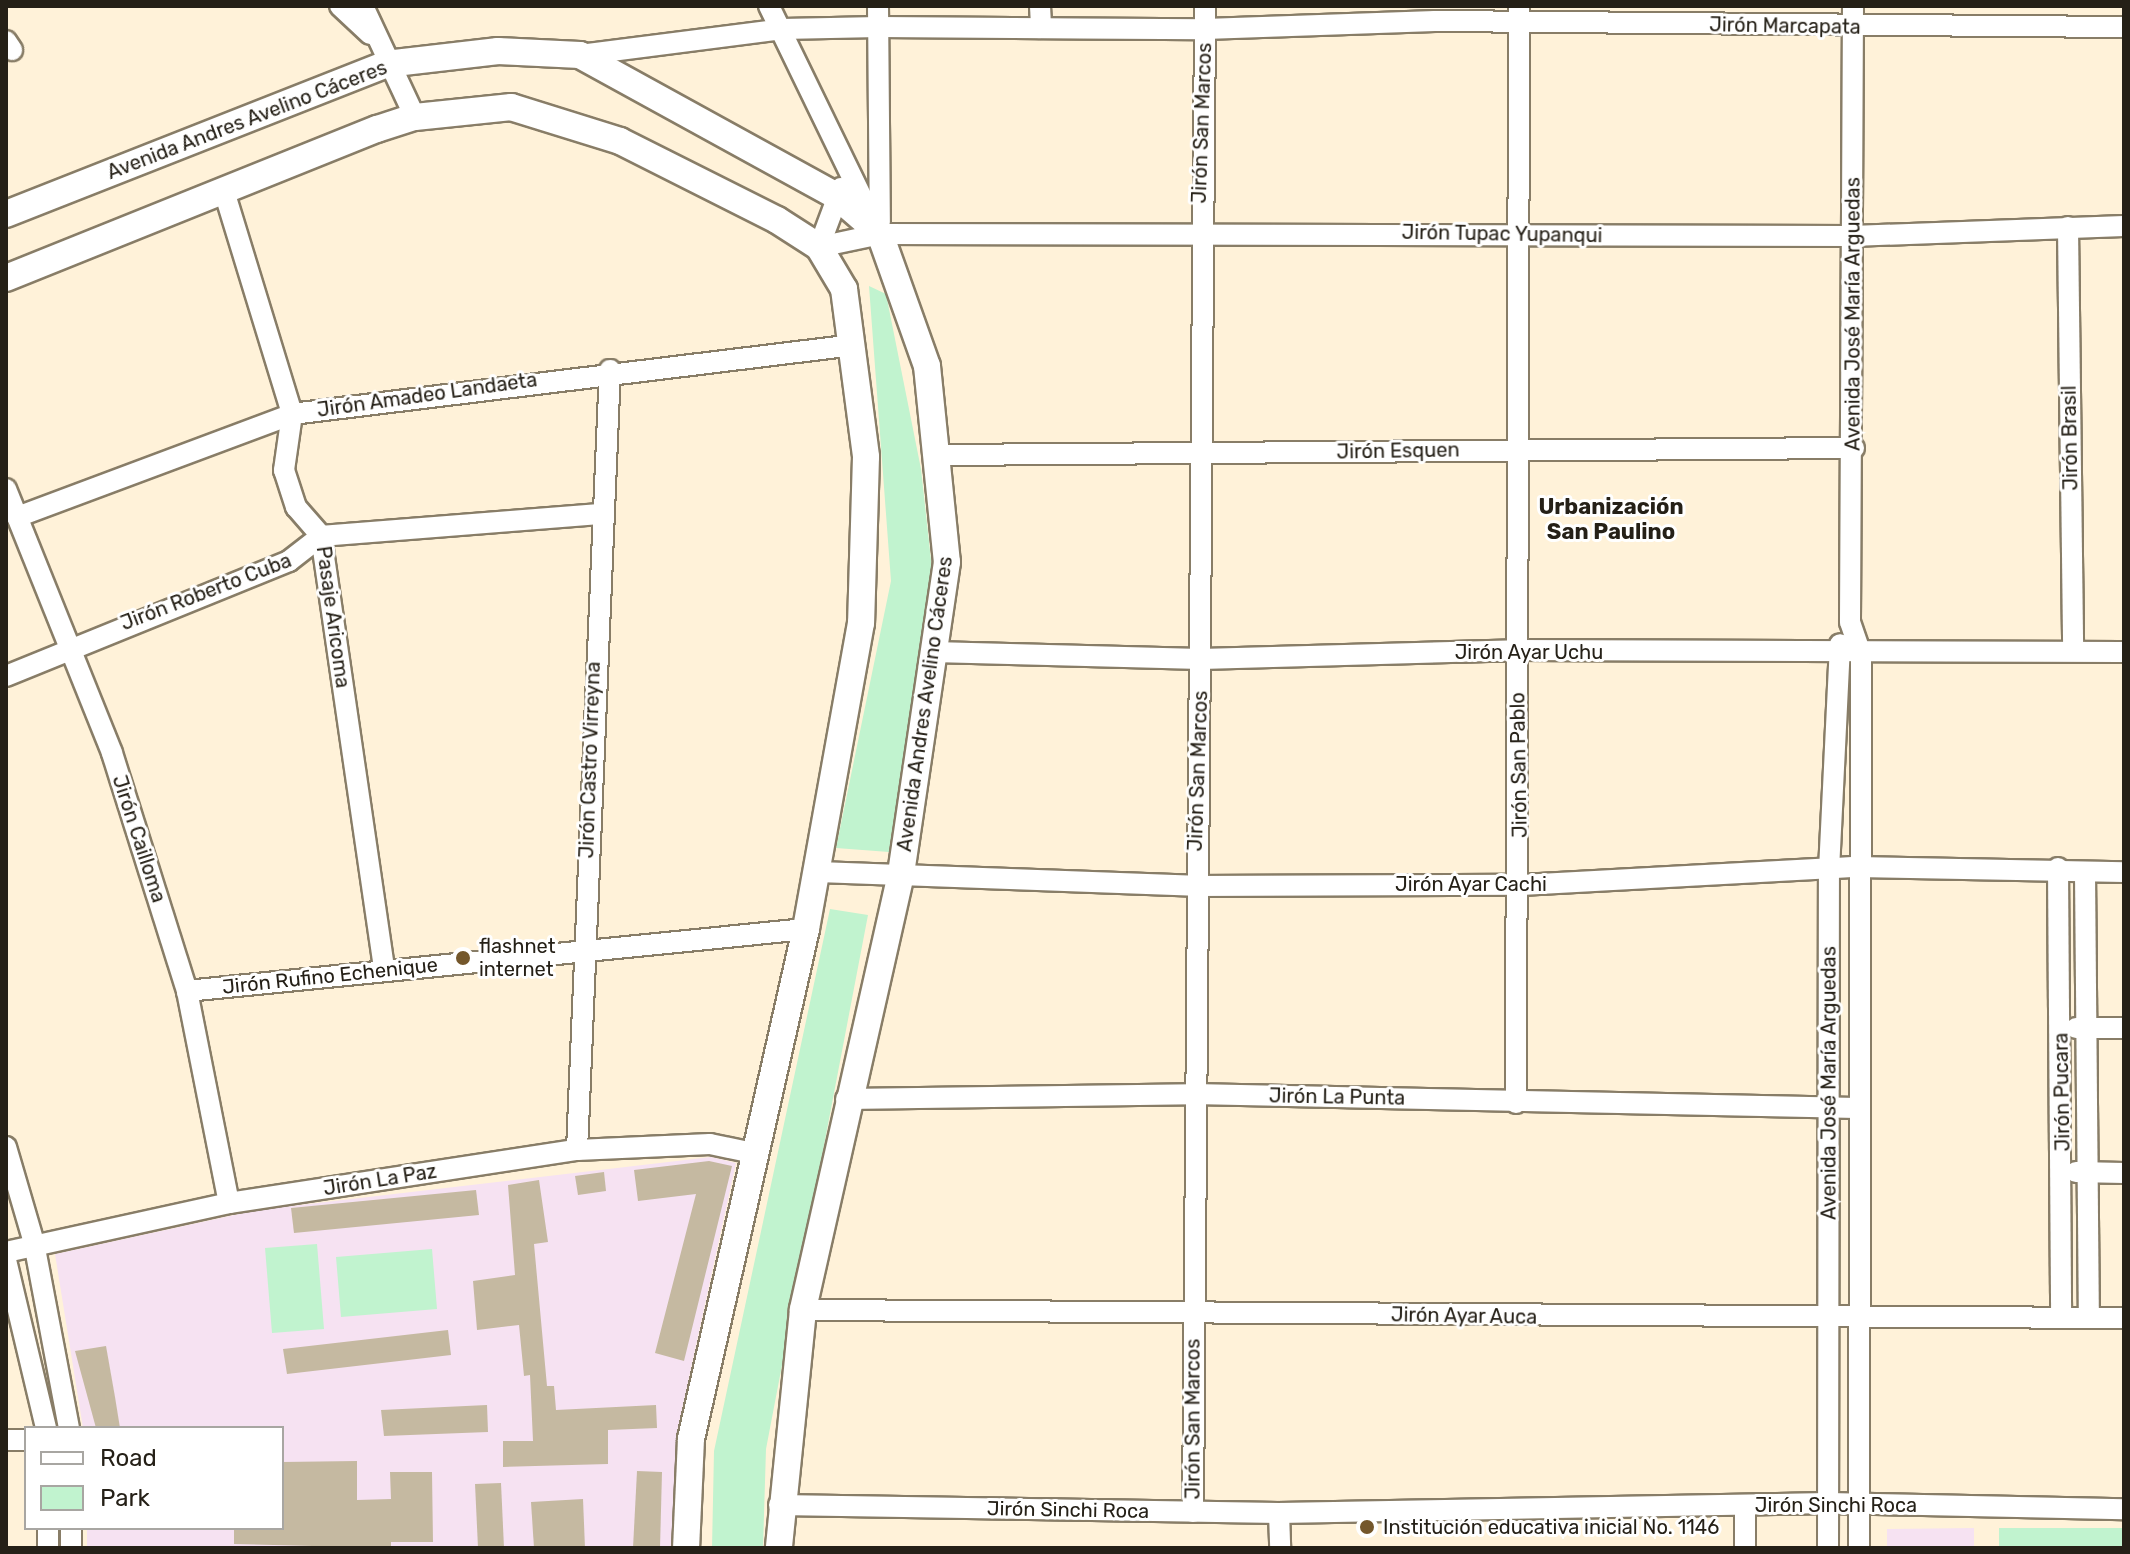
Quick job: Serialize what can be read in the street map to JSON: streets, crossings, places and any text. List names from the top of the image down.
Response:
{
  "streets": {
    "main road": ["Avenida Andres Avelino Cáceres"],
    "street": [
      "Jirón Marcapata",
      "Jirón San Marcos",
      "Jirón Tupac Yupanqui",
      "Avenida José María Arguedas",
      "Jirón Amadeo Landaeta",
      "Jirón Brasil",
      "Jirón Esquen",
      "Jirón Roberto Cuba",
      "Pasaje Aricoma",
      "Jirón Ayar Uchu",
      "Jirón Castro Virreyna",
      "Jirón San Pablo",
      "Jirón Cailloma",
      "Jirón Ayar Cachi",
      "Jirón Rufino Echenique",
      "Jirón Pucara",
      "Jirón La Punta",
      "Jirón La Paz",
      "Jirón Ayar Auca",
      "Jirón Sinchi Roca"
    ]
  },
  "crossings": [
    ["Jirón Marcapata", "Avenida Andres Avelino Cáceres"],
    ["Jirón Marcapata", "Jirón San Marcos"],
    ["Jirón Marcapata", "Avenida José María Arguedas"],
    ["Jirón Marcapata", "Jirón San Pablo"],
    ["Avenida Andres Avelino Cáceres", "Jirón Tupac Yupanqui"],
    ["Avenida Andres Avelino Cáceres", "Jirón Esquen"],
    ["Avenida Andres Avelino Cáceres", "Jirón Ayar Uchu"],
    ["Avenida Andres Avelino Cáceres", "Jirón Ayar Cachi"],
    ["Avenida Andres Avelino Cáceres", "Jirón La Punta"],
    ["Avenida Andres Avelino Cáceres", "Jirón Ayar Auca"],
    ["Avenida Andres Avelino Cáceres", "Jirón Sinchi Roca"],
    ["Jirón San Marcos", "Jirón Tupac Yupanqui"],
    ["Jirón San Marcos", "Jirón Esquen"],
    ["Jirón San Marcos", "Jirón Ayar Uchu"],
    ["Jirón San Marcos", "Jirón Ayar Cachi"],
    ["Jirón San Marcos", "Jirón La Punta"],
    ["Jirón San Marcos", "Jirón Ayar Auca"],
    ["Jirón San Marcos", "Jirón Sinchi Roca"],
    ["Jirón Tupac Yupanqui", "Avenida José María Arguedas"],
    ["Jirón Tupac Yupanqui", "Jirón Brasil"],
    ["Jirón Tupac Yupanqui", "Jirón San Pablo"],
    ["Avenida José María Arguedas", "Jirón Esquen"],
    ["Avenida José María Arguedas", "Jirón Ayar Uchu"],
    ["Avenida José María Arguedas", "Jirón Ayar Cachi"],
    ["Avenida José María Arguedas", "Jirón La Punta"],
    ["Avenida José María Arguedas", "Jirón Ayar Auca"],
    ["Avenida José María Arguedas", "Jirón Sinchi Roca"],
    ["Jirón Amadeo Landaeta", "Pasaje Aricoma"],
    ["Jirón Amadeo Landaeta", "Jirón Castro Virreyna"],
    ["Jirón Amadeo Landaeta", "Jirón Cailloma"],
    ["Jirón Brasil", "Jirón Ayar Uchu"],
    ["Jirón Esquen", "Jirón San Pablo"],
    ["Jirón Roberto Cuba", "Pasaje Aricoma"],
    ["Jirón Roberto Cuba", "Jirón Cailloma"],
    ["Pasaje Aricoma", "Jirón Rufino Echenique"],
    ["Jirón Ayar Uchu", "Jirón San Pablo"],
    ["Jirón Castro Virreyna", "Jirón Rufino Echenique"],
    ["Jirón Castro Virreyna", "Jirón La Paz"],
    ["Jirón San Pablo", "Jirón Ayar Cachi"],
    ["Jirón San Pablo", "Jirón La Punta"],
    ["Jirón Cailloma", "Jirón Rufino Echenique"],
    ["Jirón Cailloma", "Jirón La Paz"],
    ["Jirón Ayar Cachi", "Jirón Pucara"],
    ["Jirón Pucara", "Jirón Ayar Auca"]
  ],
  "districts": ["Urbanización San Paulino"],
  "places": ["flashnet internet", "Institución educativa inicial No. 1146"],
  "legend": ["Road", "Park"]
}
